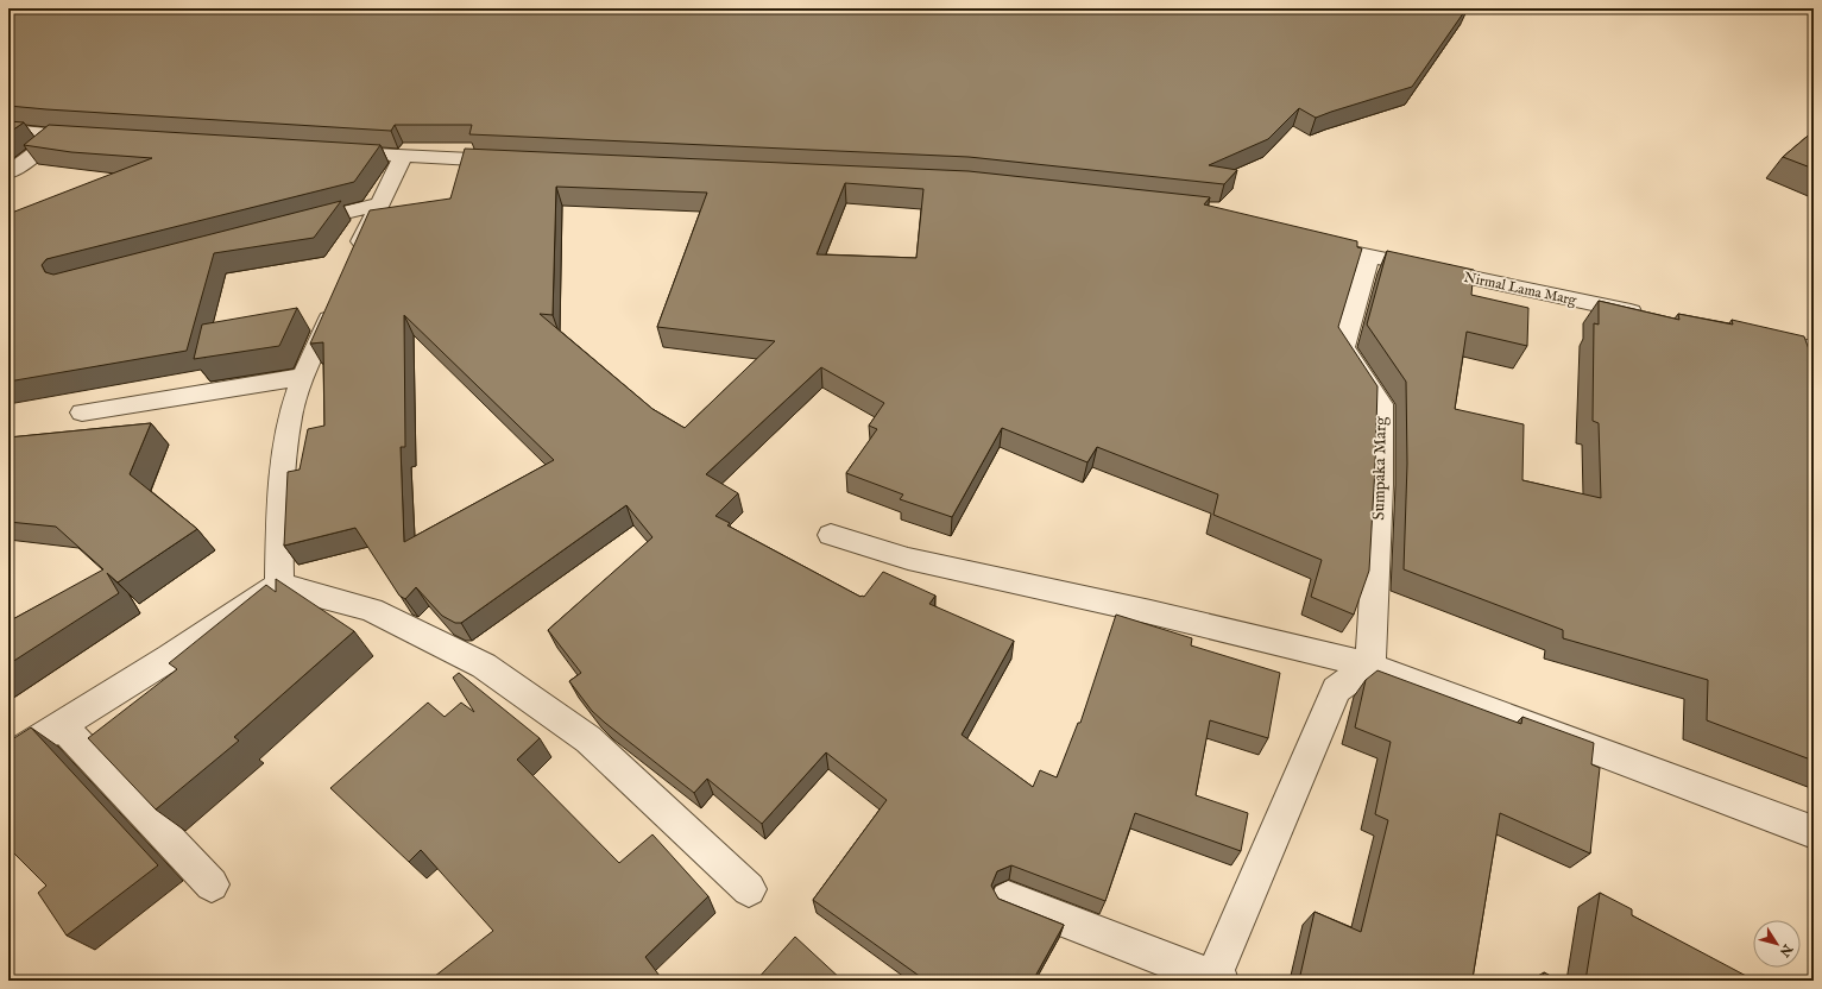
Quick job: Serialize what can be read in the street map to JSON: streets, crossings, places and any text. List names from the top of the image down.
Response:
{
  "streets": {
    "street": ["Nirmal Lama Marg", "Sumpaka Marg"]
  },
  "crossings": [
    ["Nirmal Lama Marg", "Sumpaka Marg"]
  ],
  "north": "bottom right"
}
